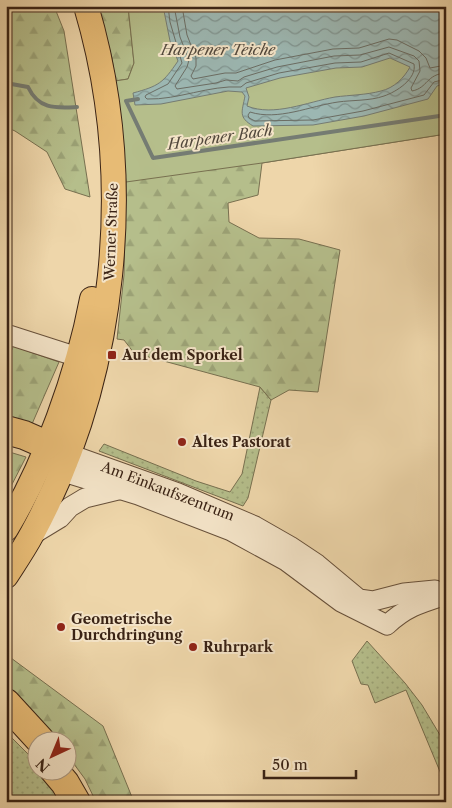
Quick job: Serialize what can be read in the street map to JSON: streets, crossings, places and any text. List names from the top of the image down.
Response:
{
  "streets": {
    "main road": ["Werner Straße"],
    "street": ["Am Einkaufszentrum"]
  },
  "crossings": [
    ["Werner Straße", "Am Einkaufszentrum"]
  ],
  "water": ["Harpener Teiche", "Harpener Bach"],
  "places": {
    "transit": ["Auf dem Sporkel"],
    "other": ["Altes Pastorat", "Geometrische Durchdringung", "Ruhrpark"]
  },
  "scale_bar": "50 m",
  "north": "bottom left"
}
